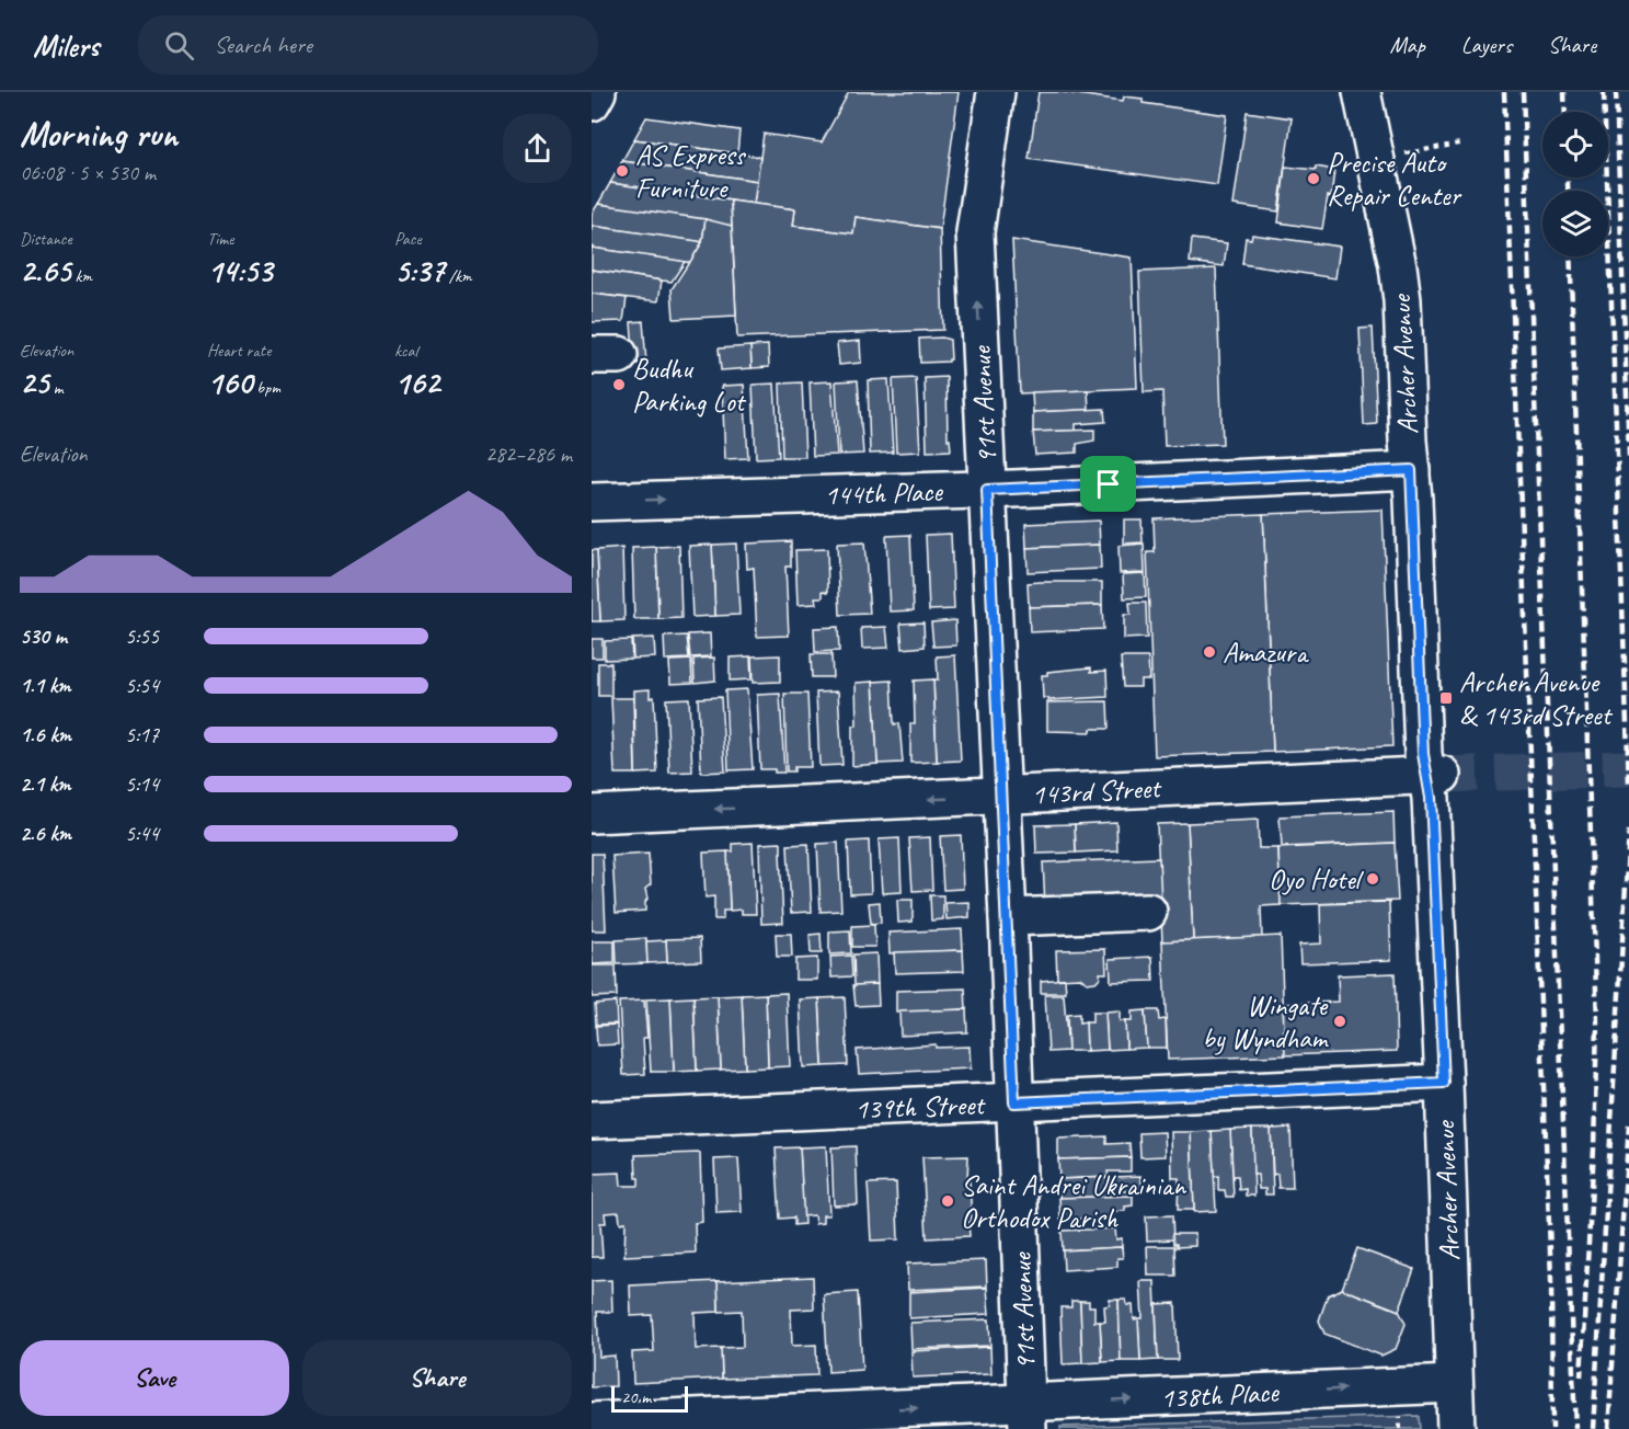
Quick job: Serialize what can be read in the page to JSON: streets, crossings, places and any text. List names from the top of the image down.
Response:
{
  "streets": {
    "street": [
      "Archer Avenue",
      "91st Avenue",
      "144th Place",
      "143rd Street",
      "139th Street",
      "138th Place"
    ]
  },
  "crossings": [
    ["Archer Avenue", "144th Place"],
    ["Archer Avenue", "143rd Street"],
    ["Archer Avenue", "139th Street"],
    ["Archer Avenue", "138th Place"],
    ["91st Avenue", "144th Place"],
    ["91st Avenue", "143rd Street"],
    ["91st Avenue", "139th Street"],
    ["91st Avenue", "138th Place"]
  ],
  "one_way": ["144th Place", "143rd Street", "138th Place"],
  "places": {
    "other": [
      "AS Express Furniture",
      "Precise Auto Repair Center",
      "Budhu Parking Lot",
      "Amazura",
      "Oyo Hotel",
      "Wingate by Wyndham",
      "Saint Andrei Ukrainian Orthodox Parish"
    ],
    "transit": ["Archer Avenue & 143rd Street"]
  },
  "scale_bar": "20 m",
  "page": {
    "header": "Milers",
    "search": "Search here",
    "nav": ["Map", "Layers", "Share"],
    "heading": ["Morning run", "06:08 · 5 × 530 m"],
    "stats": [
      ["Distance", "2.65 km"],
      ["Time", "14:53"],
      ["Pace", "5:37 /km"],
      ["Elevation", "25 m"],
      ["Heart rate", "160 bpm"],
      ["kcal", "162"]
    ],
    "chart": ["Elevation", "282–286 m"],
    "list": [
      {
        "name": "530 m",
        "note": "5:55"
      },
      {
        "name": "1.1 km",
        "note": "5:54"
      },
      {
        "name": "1.6 km",
        "note": "5:17"
      },
      {
        "name": "2.1 km",
        "note": "5:14"
      },
      {
        "name": "2.6 km",
        "note": "5:44"
      }
    ],
    "buttons": ["Save", "Share"],
    "scale": "20 m"
  }
}
